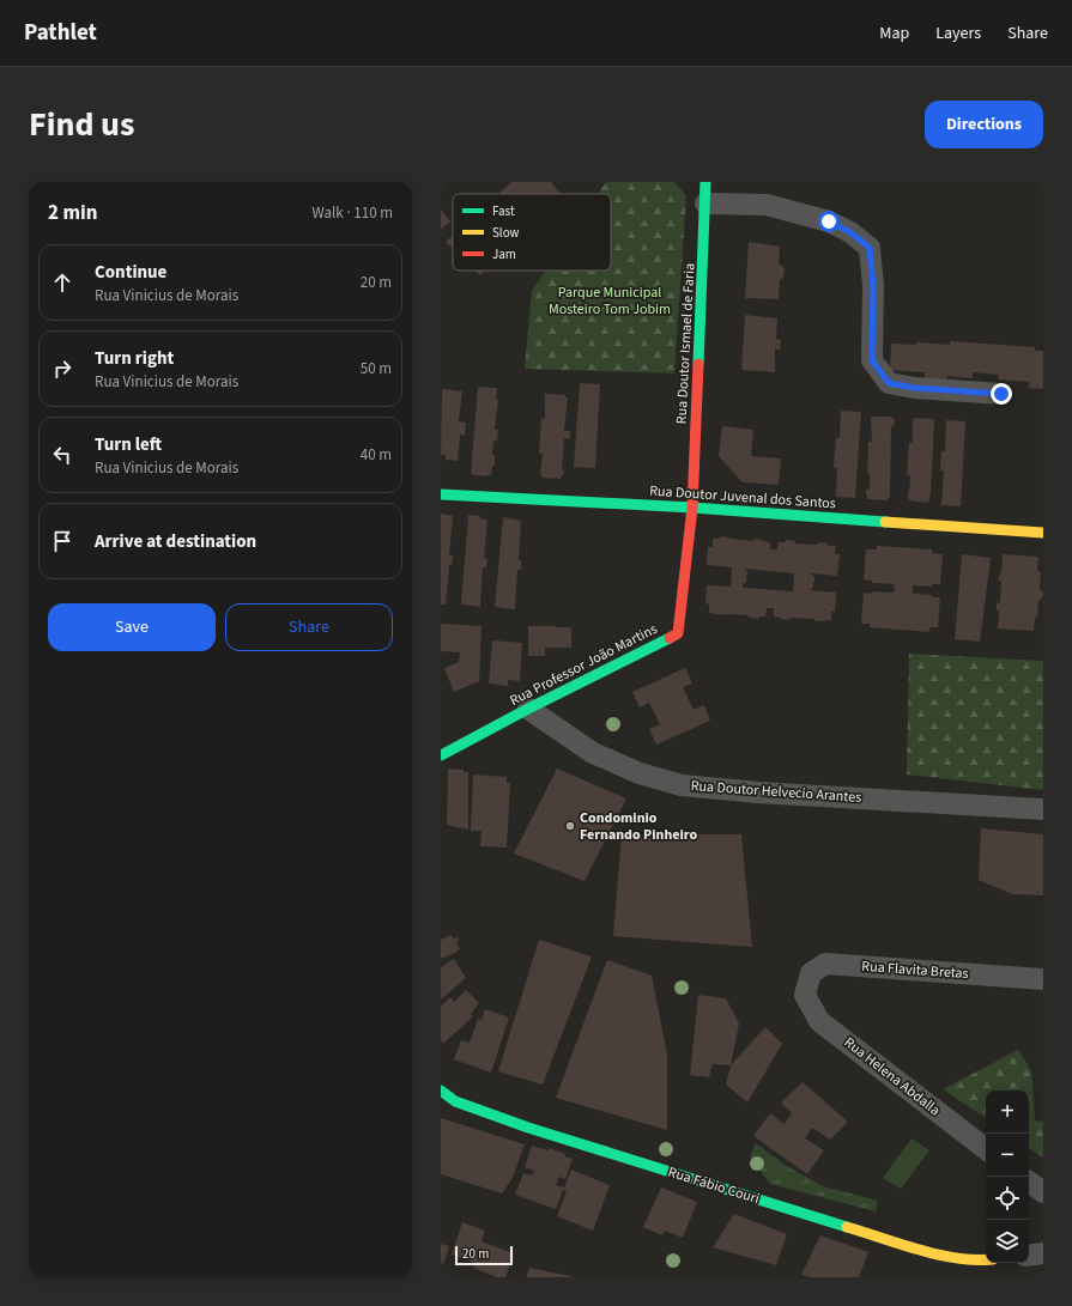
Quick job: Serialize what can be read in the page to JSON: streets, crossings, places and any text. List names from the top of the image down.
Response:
{
  "streets": {
    "street": [
      "Rua Doutor Ismael de Faria",
      "Rua Doutor Juvenal dos Santos",
      "Rua Professor João Martins",
      "Rua Doutor Helvecio Arantes",
      "Rua Flavita Bretas",
      "Rua Helena Abdalla",
      "Rua Fábio Couri"
    ]
  },
  "crossings": [
    ["Rua Doutor Ismael de Faria", "Rua Doutor Juvenal dos Santos"],
    ["Rua Doutor Ismael de Faria", "Rua Professor João Martins"],
    ["Rua Doutor Juvenal dos Santos", "Rua Professor João Martins"],
    ["Rua Professor João Martins", "Rua Doutor Helvecio Arantes"],
    ["Rua Flavita Bretas", "Rua Helena Abdalla"]
  ],
  "parks": ["Parque Municipal Mosteiro Tom Jobim"],
  "places": ["Condominio Fernando Pinheiro"],
  "legend": ["Fast", "Slow", "Jam"],
  "scale_bar": "20 m",
  "page": {
    "header": "Pathlet",
    "nav": ["Map", "Layers", "Share"],
    "title": "Find us",
    "buttons": [
      "Directions",
      ["Save", "Share"]
    ],
    "heading": ["2 min", "Walk · 110 m"],
    "list": [
      ["Continue", "Rua Vinicius de Morais", "20 m"],
      ["Turn right", "Rua Vinicius de Morais", "50 m"],
      ["Turn left", "Rua Vinicius de Morais", "40 m"],
      "Arrive at destination"
    ],
    "map_buttons": ["+", "−"],
    "scale": "20 m"
  }
}
